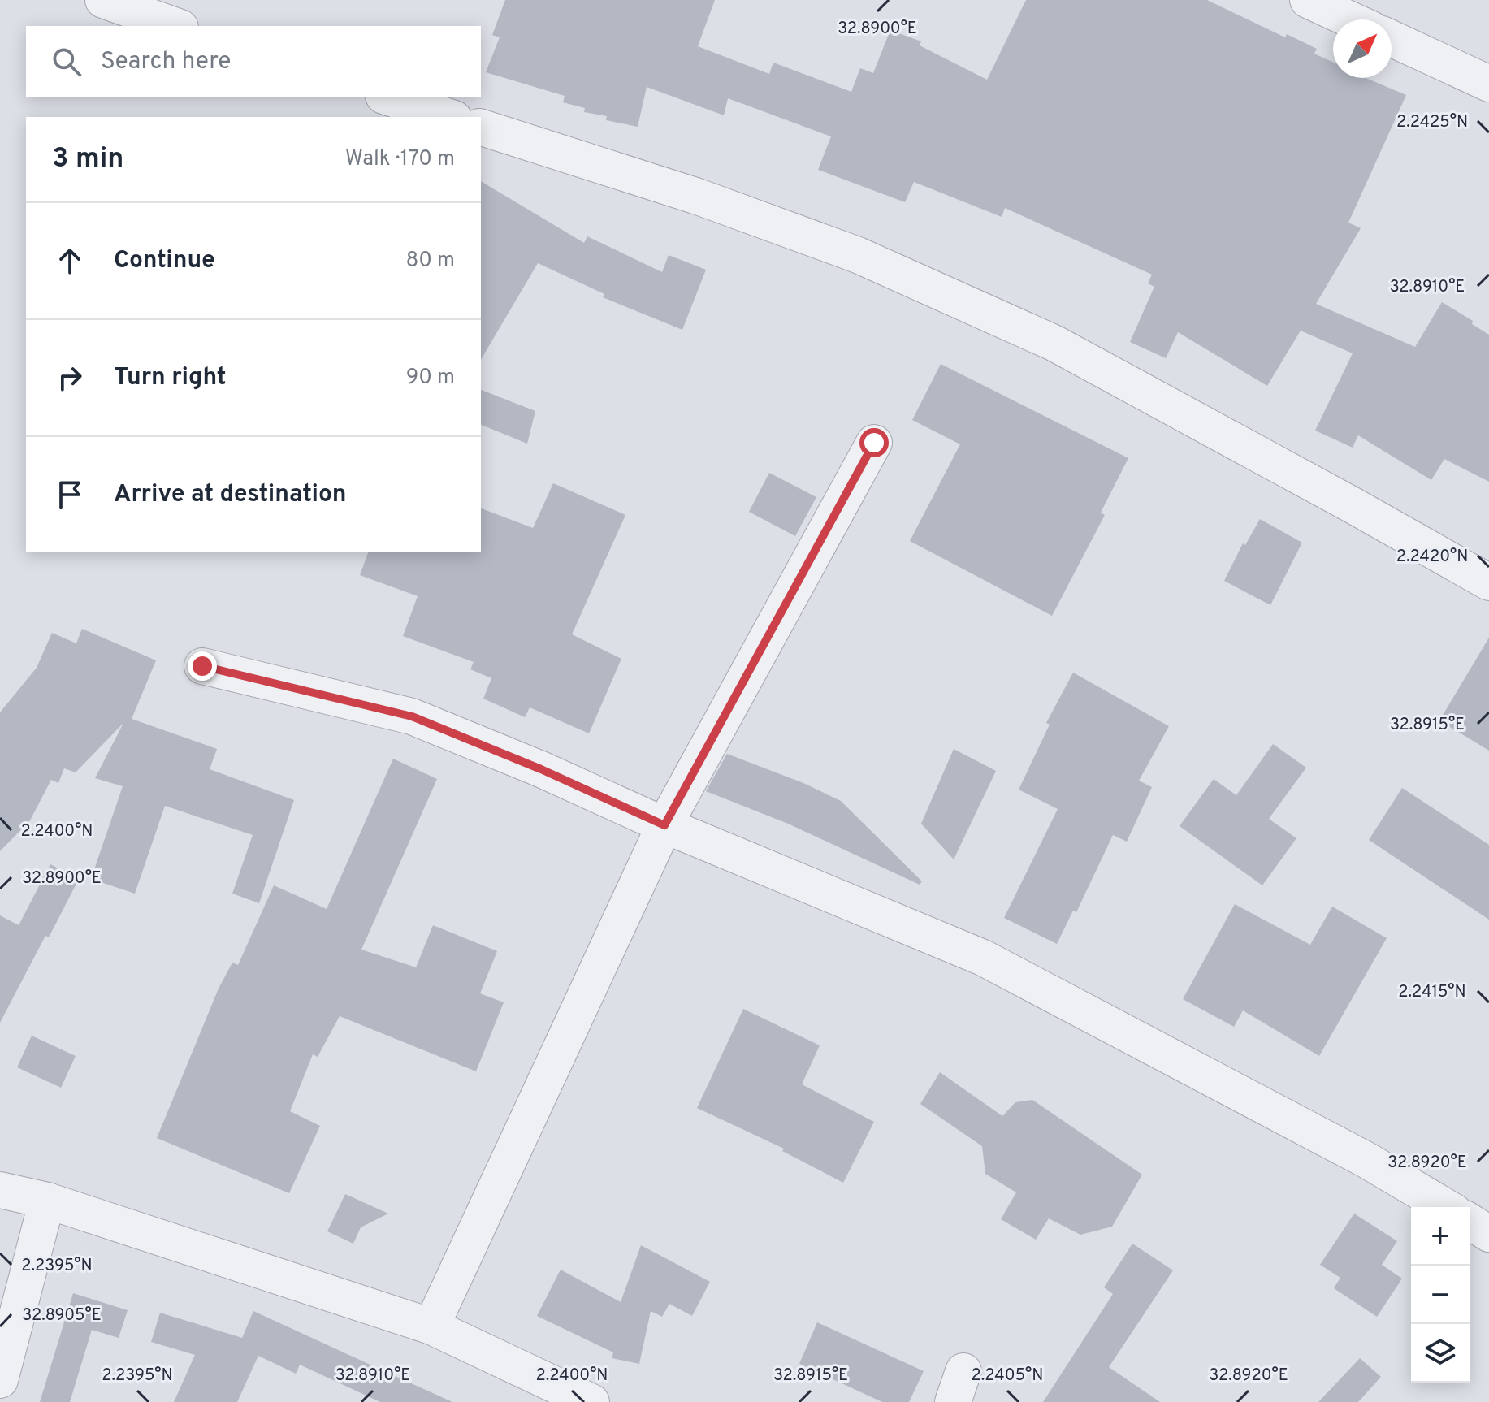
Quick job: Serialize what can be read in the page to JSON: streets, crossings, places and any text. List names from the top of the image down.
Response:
{
  "north": "top right",
  "page": {
    "search": "Search here",
    "heading": ["3 min", "Walk · 170 m"],
    "list": [
      ["Continue", "80 m"],
      ["Turn right", "90 m"],
      "Arrive at destination"
    ],
    "map_buttons": ["+", "−"]
  },
  "coordinates": [
    "32.8900°E",
    "2.2425°N",
    "32.8910°E",
    "2.2420°N",
    "32.8915°E",
    "2.2400°N",
    "2.2415°N",
    "32.8920°E",
    "2.2395°N",
    "32.8905°E",
    "2.2405°N"
  ]
}
